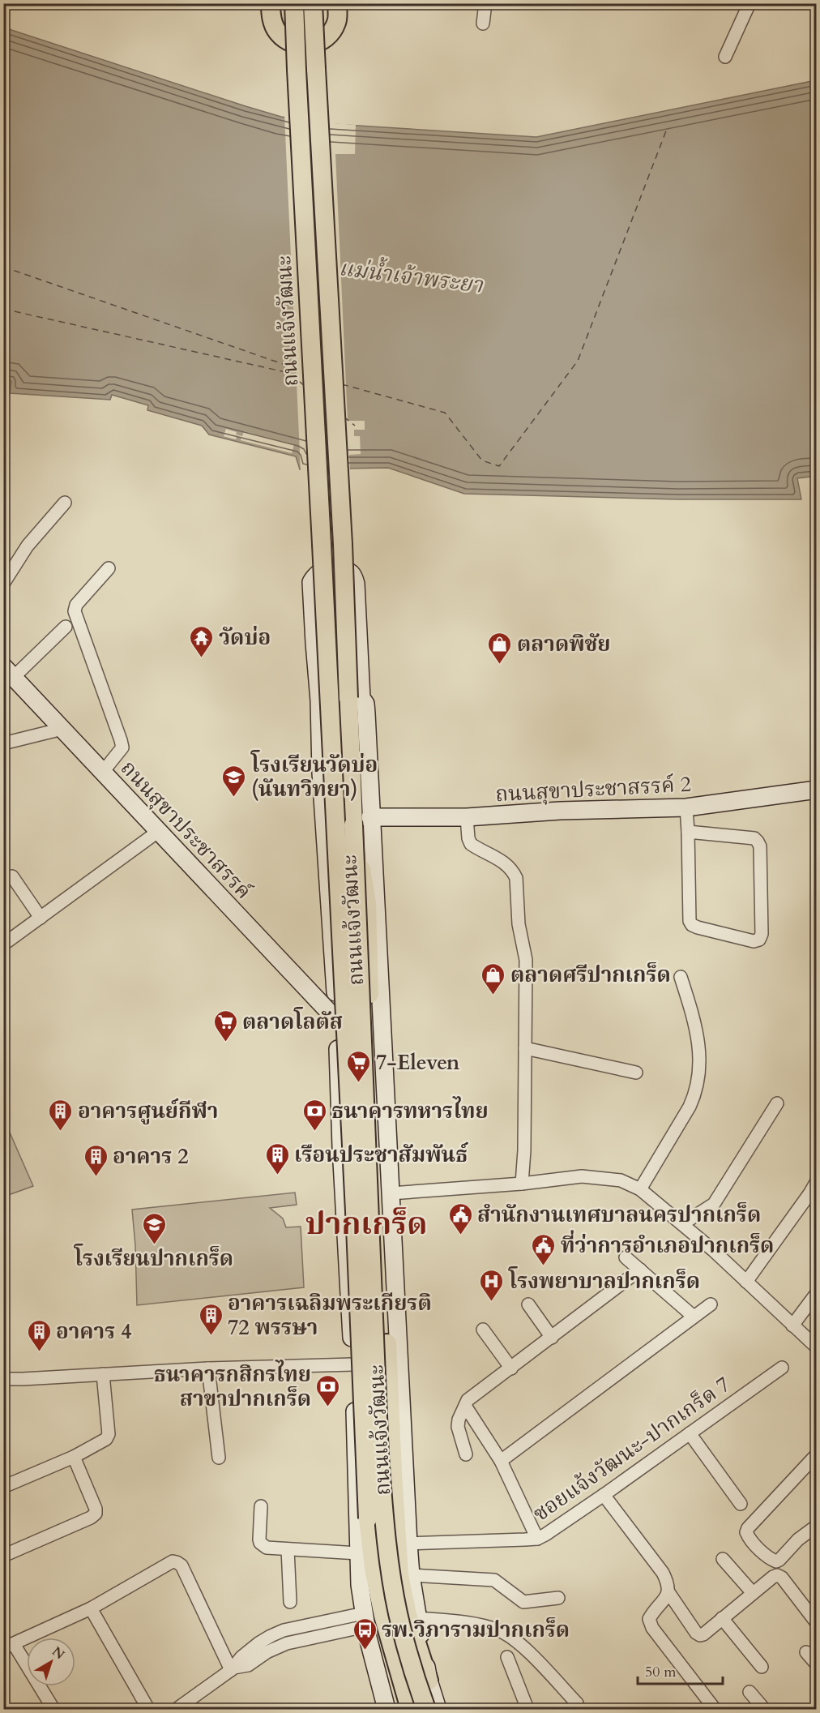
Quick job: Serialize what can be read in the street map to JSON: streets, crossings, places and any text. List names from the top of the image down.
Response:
{
  "streets": {
    "main road": ["ถนนแจ้งวัฒนะ", "ถนนสุขาประชาสรรค์ 2", "ถนนสุขาประชาสรรค์"],
    "street": ["ซอยแจ้งวัฒนะ-ปากเกร็ด 7"]
  },
  "crossings": [
    ["ถนนแจ้งวัฒนะ", "ถนนสุขาประชาสรรค์ 2"],
    ["ถนนแจ้งวัฒนะ", "ถนนสุขาประชาสรรค์"],
    ["ถนนแจ้งวัฒนะ", "ซอยแจ้งวัฒนะ-ปากเกร็ด 7"]
  ],
  "districts": ["ปากเกร็ด"],
  "water": ["แม่น้ำเจ้าพระยา"],
  "places": {
    "temple": ["วัดบ่อ"],
    "shop": ["ตลาดพิชัย", "ตลาดศรีปากเกร็ด"],
    "school or university": ["โรงเรียนวัดบ่อ (นันทวิทยา)", "โรงเรียนปากเกร็ด"],
    "supermarket": ["ตลาดโลตัส", "7-Eleven"],
    "building": [
      "อาคารศูนย์กีฬา",
      "เรือนประชาสัมพันธ์",
      "อาคาร 2",
      "อาคารเฉลิมพระเกียรติ 72 พรรษา",
      "อาคาร 4"
    ],
    "bank": ["ธนาคารทหารไทย", "ธนาคารกสิกรไทย สาขาปากเกร็ด"],
    "public building": ["สำนักงานเทศบาลนครปากเกร็ด", "ที่ว่าการอำเภอปากเกร็ด"],
    "hospital": ["โรงพยาบาลปากเกร็ด"],
    "bus stop": ["รพ.วิภารามปากเกร็ด"]
  },
  "scale_bar": "50 m",
  "north": "top right"
}
